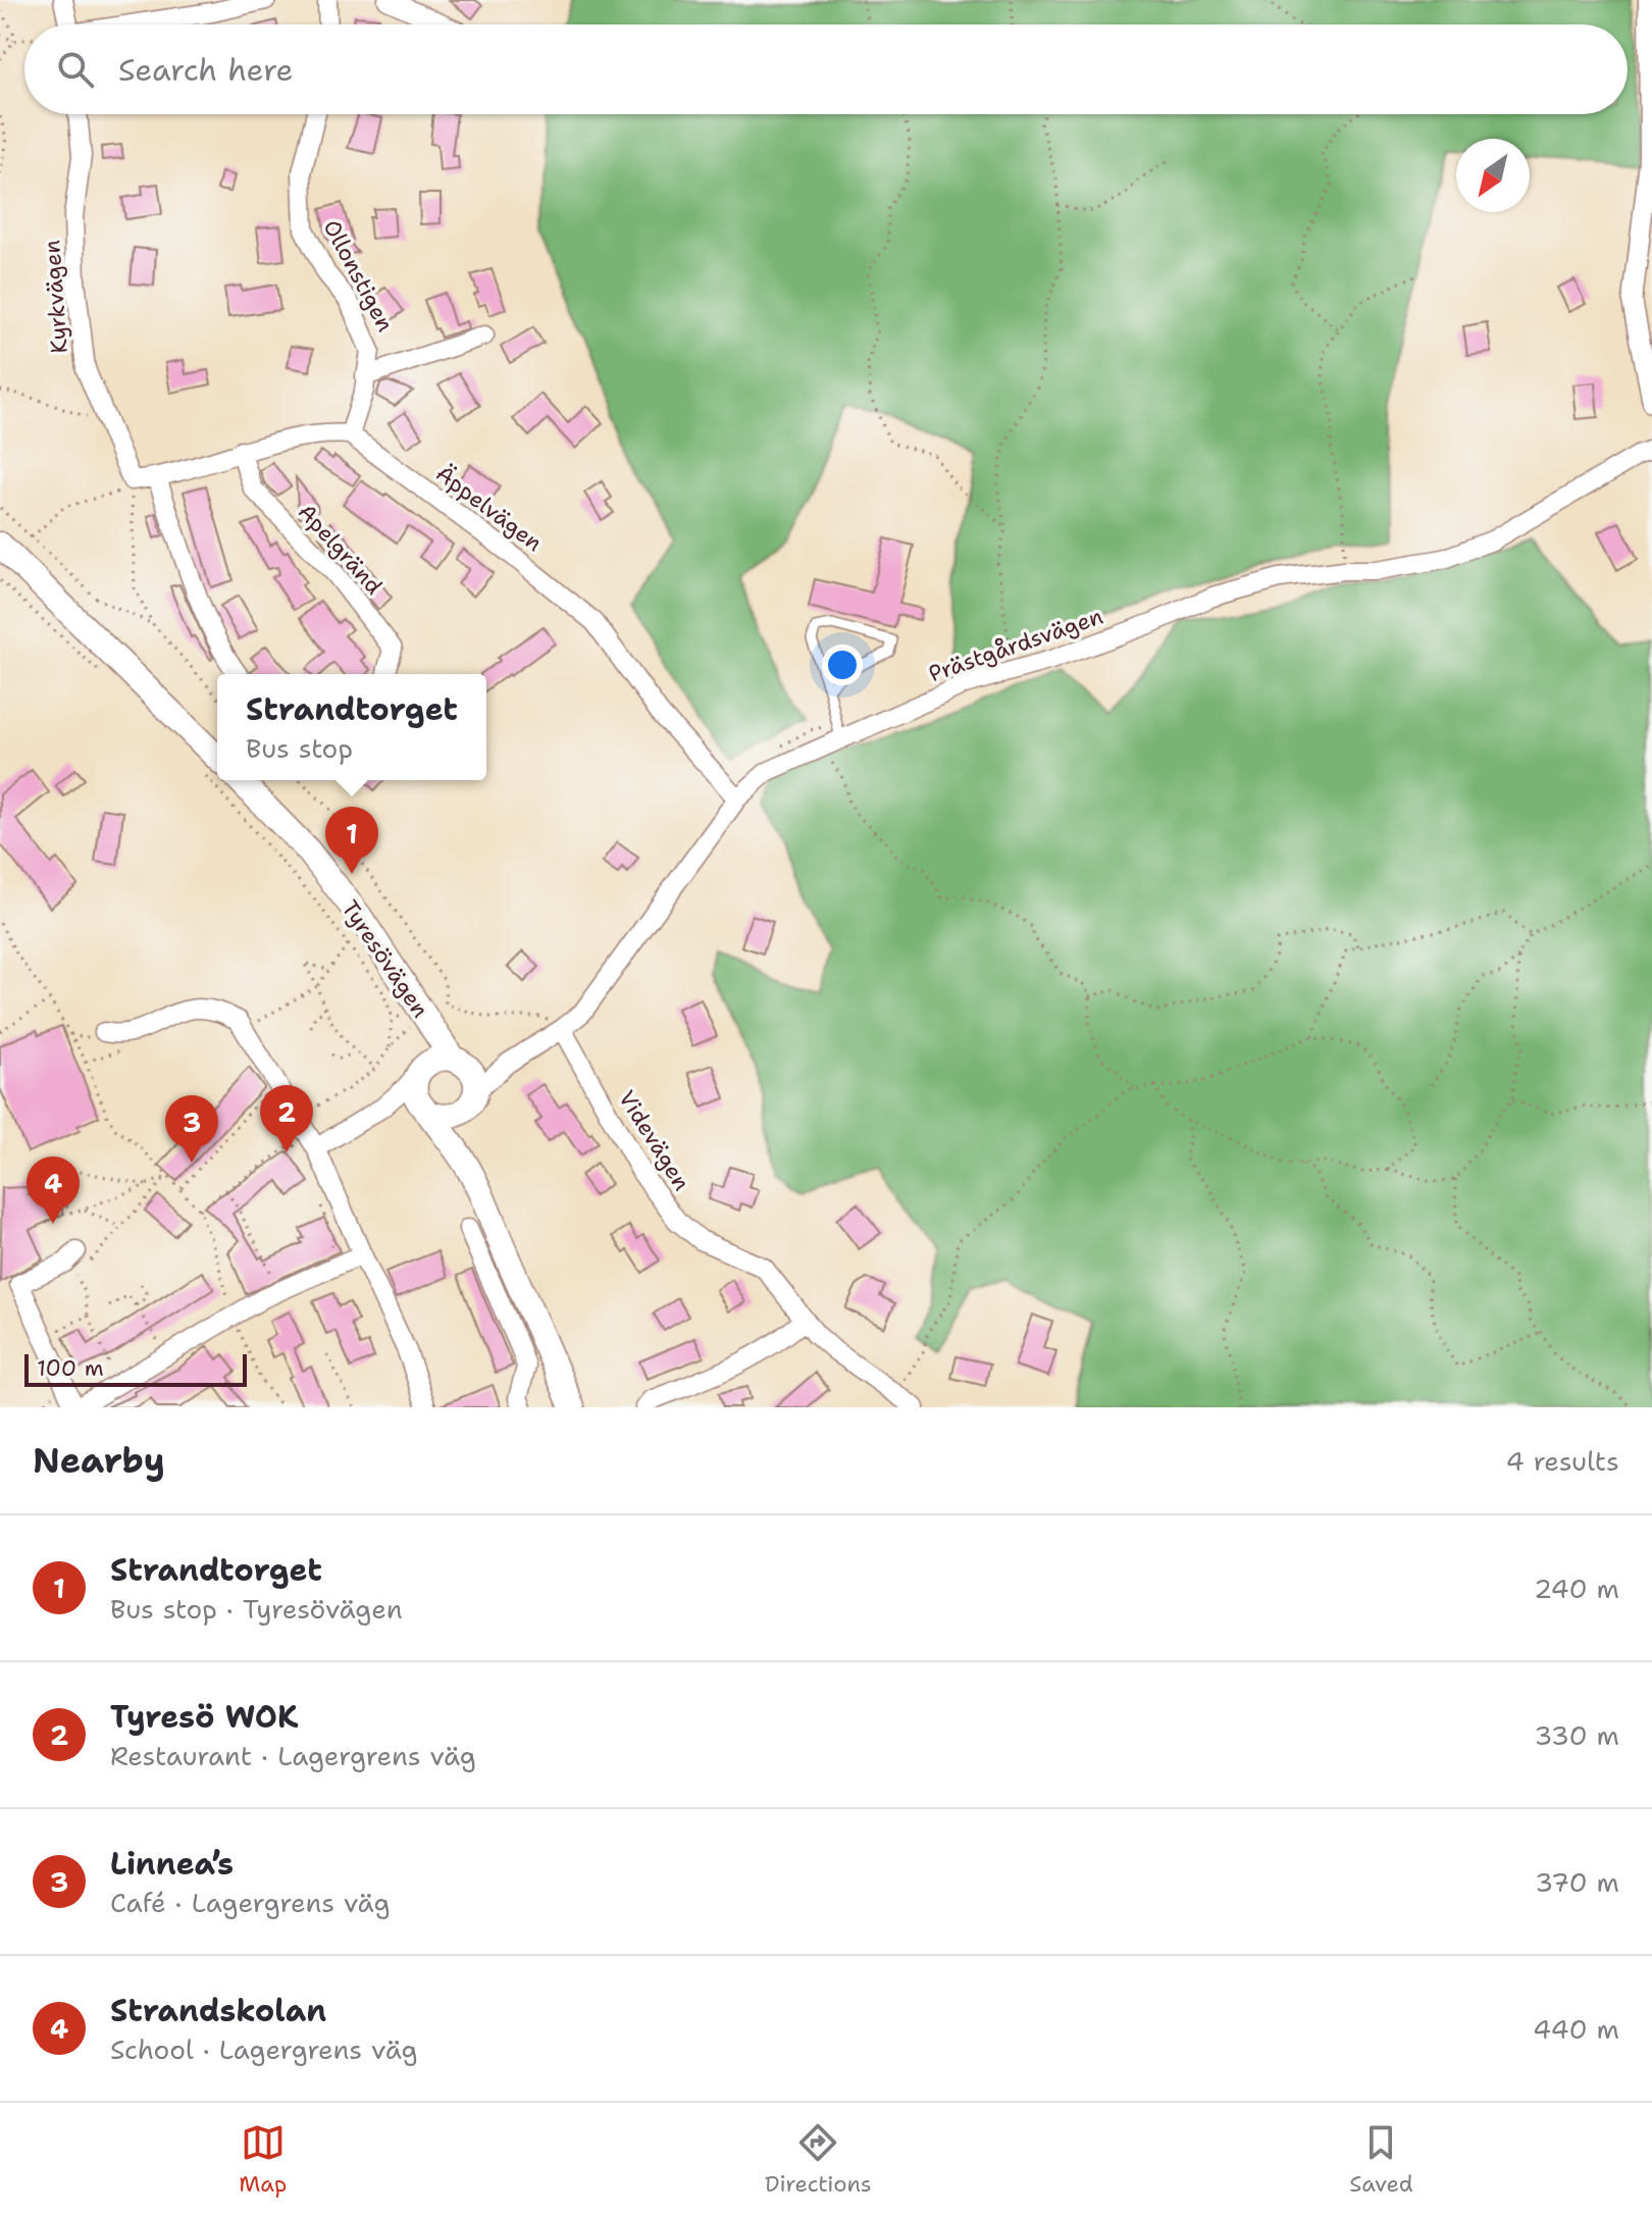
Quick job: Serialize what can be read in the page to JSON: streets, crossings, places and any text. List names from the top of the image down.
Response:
{
  "streets": {
    "main road": ["Tyresövägen"],
    "street": [
      "Ollonstigen",
      "Kyrkvägen",
      "Äppelvägen",
      "Apelgränd",
      "Prästgårdsvägen",
      "Videvägen"
    ]
  },
  "crossings": [
    ["Ollonstigen", "Äppelvägen"],
    ["Äppelvägen", "Prästgårdsvägen"],
    ["Prästgårdsvägen", "Tyresövägen"],
    ["Prästgårdsvägen", "Videvägen"]
  ],
  "scale_bar": "100 m",
  "north": "bottom left",
  "page": {
    "search": "Search here",
    "popup": ["Strandtorget", "Bus stop"],
    "pins": [
      "1",
      "2",
      "3",
      "4"
    ],
    "scale": "100 m",
    "heading": ["Nearby", "4 results"],
    "list": [
      {
        "mark": "1",
        "name": "Strandtorget",
        "note": "Bus stop · Tyresövägen",
        "value": "240 m"
      },
      {
        "mark": "2",
        "name": "Tyresö WOK",
        "note": "Restaurant · Lagergrens väg",
        "value": "330 m"
      },
      {
        "mark": "3",
        "name": "Linnea’s",
        "note": "Café · Lagergrens väg",
        "value": "370 m"
      },
      {
        "mark": "4",
        "name": "Strandskolan",
        "note": "School · Lagergrens väg",
        "value": "440 m"
      }
    ],
    "nav": ["Map", "Directions", "Saved"]
  }
}
